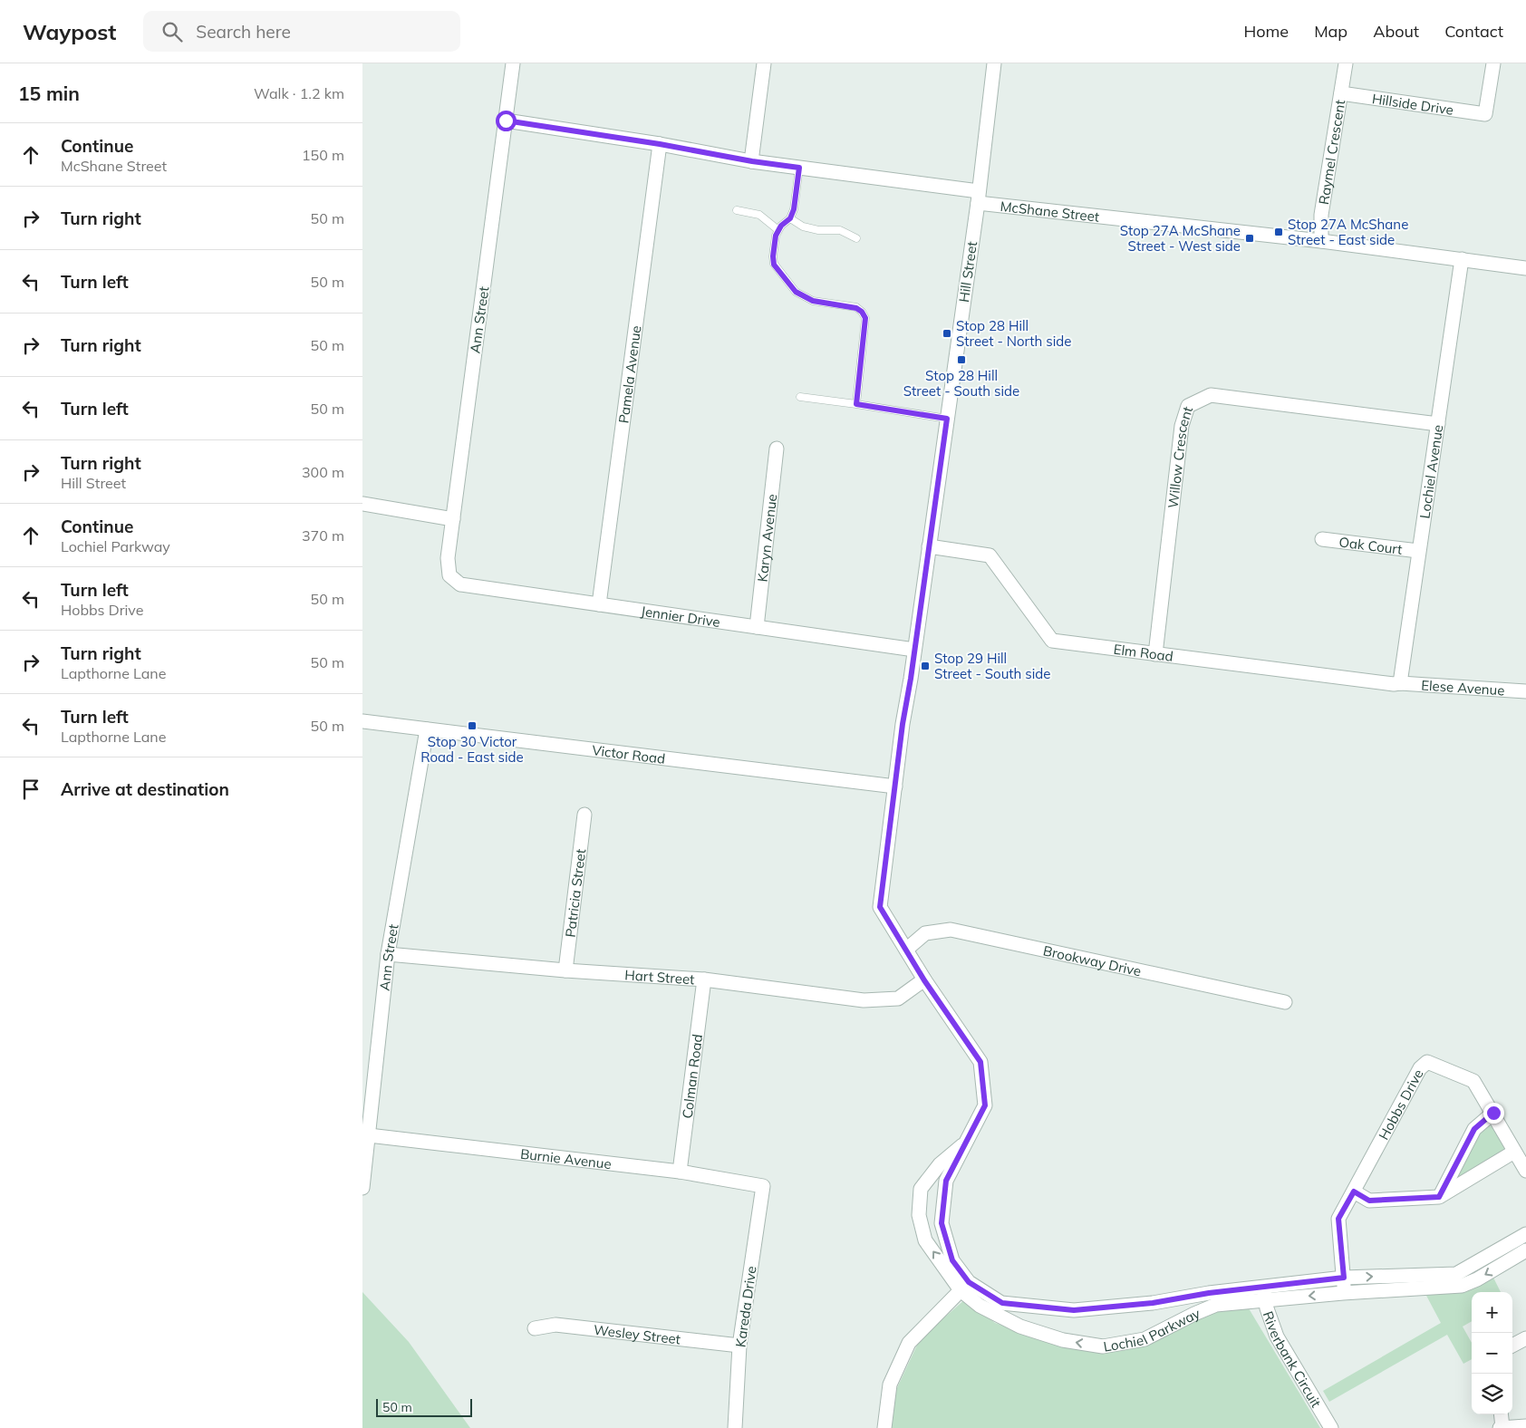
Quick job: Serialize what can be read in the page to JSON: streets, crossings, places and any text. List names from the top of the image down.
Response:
{
  "streets": {
    "street": [
      "Hillside Drive",
      "Raymel Crescent",
      "McShane Street",
      "Hill Street",
      "Ann Street",
      "Pamela Avenue",
      "Willow Crescent",
      "Lochiel Avenue",
      "Karyn Avenue",
      "Oak Court",
      "Jennier Drive",
      "Elm Road",
      "Elese Avenue",
      "Victor Road",
      "Patricia Street",
      "Brookway Drive",
      "Hart Street",
      "Colman Road",
      "Hobbs Drive",
      "Burnie Avenue",
      "Kareda Drive",
      "Lochiel Parkway",
      "Wesley Street",
      "Riverbank Circuit"
    ]
  },
  "crossings": [
    ["Hillside Drive", "Raymel Crescent"],
    ["Raymel Crescent", "McShane Street"],
    ["McShane Street", "Hill Street"],
    ["McShane Street", "Ann Street"],
    ["McShane Street", "Pamela Avenue"],
    ["McShane Street", "Lochiel Avenue"],
    ["Hill Street", "Jennier Drive"],
    ["Hill Street", "Elm Road"],
    ["Hill Street", "Victor Road"],
    ["Hill Street", "Brookway Drive"],
    ["Hill Street", "Hart Street"],
    ["Hill Street", "Lochiel Parkway"],
    ["Ann Street", "Jennier Drive"],
    ["Ann Street", "Victor Road"],
    ["Ann Street", "Hart Street"],
    ["Ann Street", "Burnie Avenue"],
    ["Pamela Avenue", "Jennier Drive"],
    ["Willow Crescent", "Lochiel Avenue"],
    ["Willow Crescent", "Elm Road"],
    ["Lochiel Avenue", "Oak Court"],
    ["Lochiel Avenue", "Elm Road"],
    ["Lochiel Avenue", "Elese Avenue"],
    ["Karyn Avenue", "Jennier Drive"],
    ["Elm Road", "Elese Avenue"],
    ["Patricia Street", "Hart Street"],
    ["Hart Street", "Colman Road"],
    ["Hart Street", "Lochiel Parkway"],
    ["Colman Road", "Burnie Avenue"],
    ["Hobbs Drive", "Lochiel Parkway"],
    ["Burnie Avenue", "Kareda Drive"],
    ["Kareda Drive", "Wesley Street"],
    ["Lochiel Parkway", "Riverbank Circuit"]
  ],
  "places": {
    "transit": [
      "Stop 27A McShane Street - East side",
      "Stop 27A McShane Street - West side",
      "Stop 28 Hill Street - North side",
      "Stop 28 Hill Street - South side",
      "Stop 29 Hill Street - South side",
      "Stop 30 Victor Road - East side"
    ]
  },
  "scale_bar": "50 m",
  "page": {
    "header": "Waypost",
    "search": "Search here",
    "nav": [
      "Home",
      "Map",
      "About",
      "Contact"
    ],
    "heading": ["15 min", "Walk · 1.2 km"],
    "list": [
      ["Continue", "McShane Street", "150 m"],
      ["Turn right", "50 m"],
      ["Turn left", "50 m"],
      ["Turn right", "50 m"],
      ["Turn left", "50 m"],
      ["Turn right", "Hill Street", "300 m"],
      ["Continue", "Lochiel Parkway", "370 m"],
      ["Turn left", "Hobbs Drive", "50 m"],
      ["Turn right", "Lapthorne Lane", "50 m"],
      ["Turn left", "Lapthorne Lane", "50 m"],
      "Arrive at destination"
    ],
    "map_buttons": ["+", "−"],
    "scale": "50 m"
  }
}
